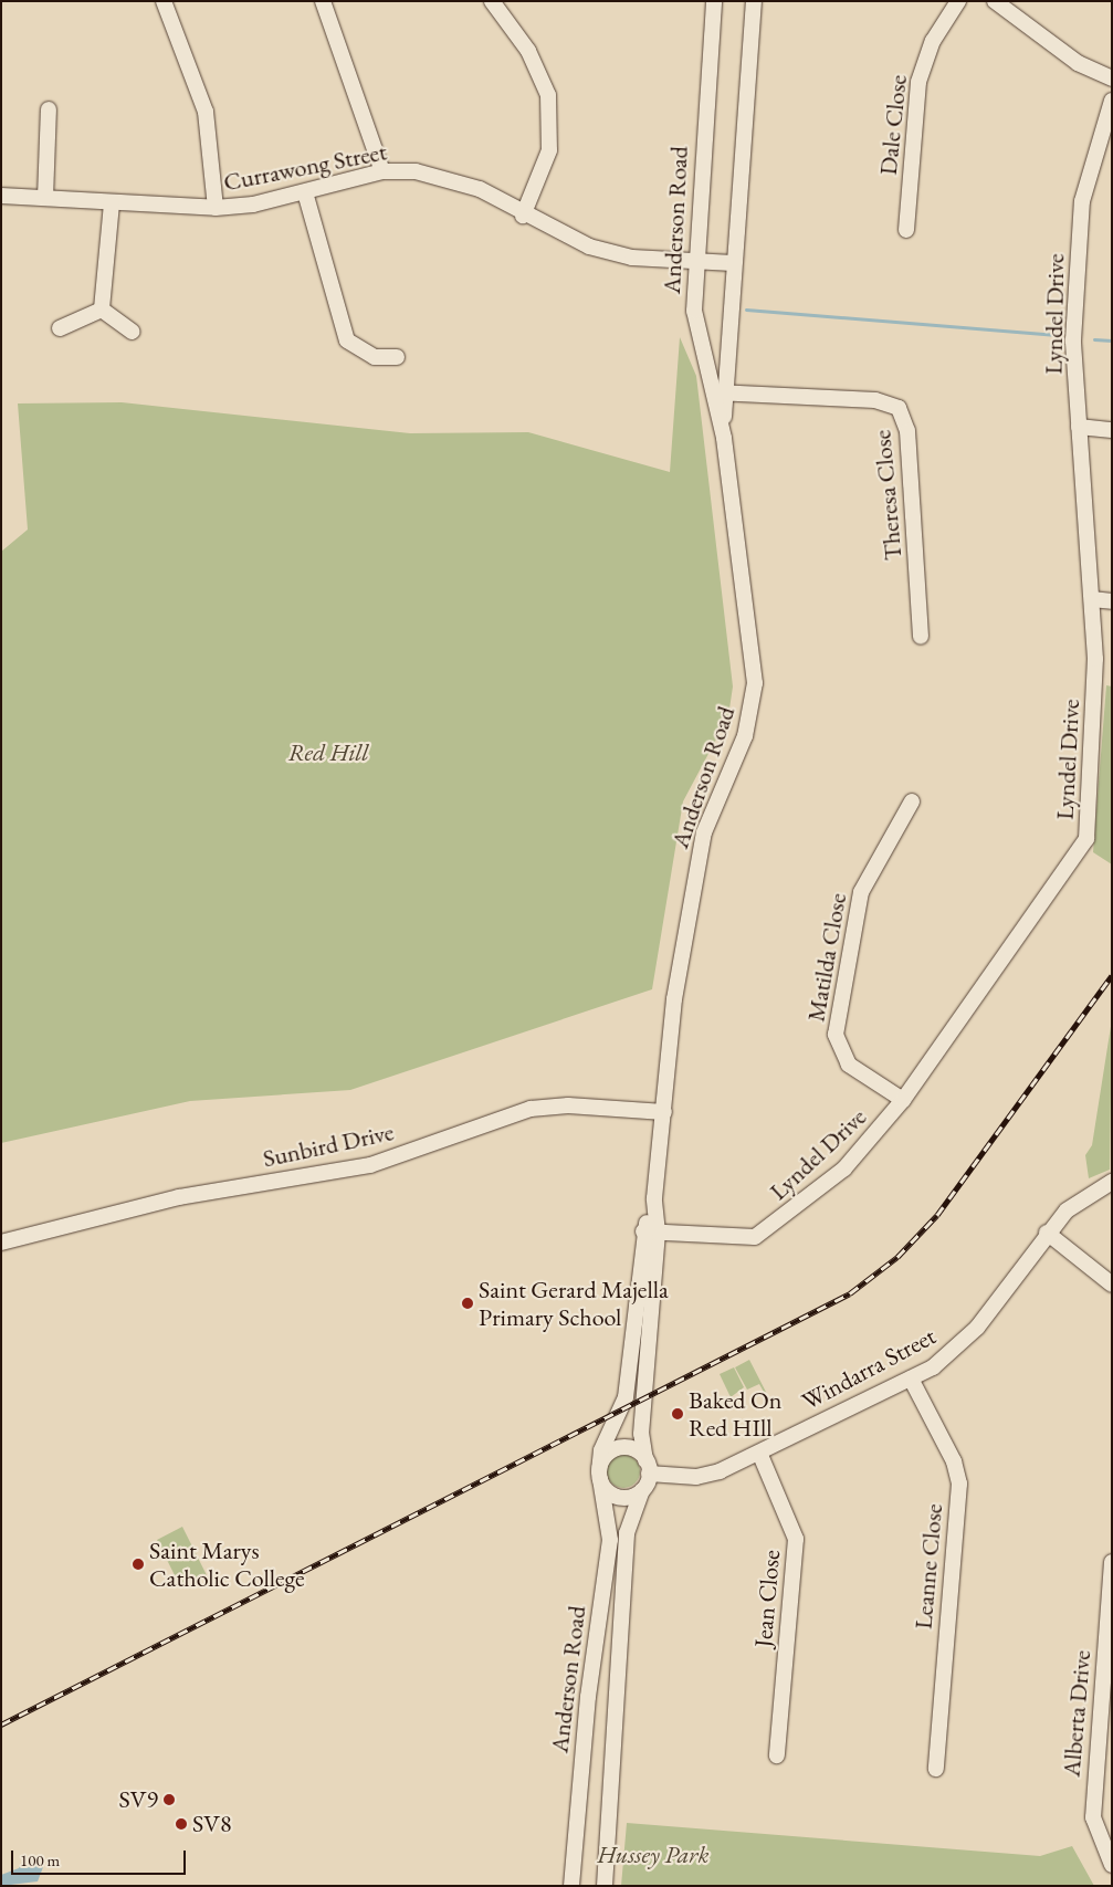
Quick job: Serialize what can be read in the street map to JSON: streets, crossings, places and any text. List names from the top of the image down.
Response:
{
  "streets": {
    "street": [
      "Dale Close",
      "Currawong Street",
      "Anderson Road",
      "Lyndel Drive",
      "Theresa Close",
      "Matilda Close",
      "Sunbird Drive",
      "Windarra Street",
      "Leanne Close",
      "Jean Close",
      "Alberta Drive"
    ]
  },
  "crossings": [
    ["Currawong Street", "Anderson Road"],
    ["Anderson Road", "Lyndel Drive"],
    ["Anderson Road", "Theresa Close"],
    ["Anderson Road", "Sunbird Drive"],
    ["Anderson Road", "Windarra Street"],
    ["Lyndel Drive", "Matilda Close"],
    ["Windarra Street", "Leanne Close"],
    ["Windarra Street", "Jean Close"]
  ],
  "parks": ["Red Hill", "Hussey Park"],
  "places": [
    "Saint Gerard Majella Primary School",
    "Baked On Red HIll",
    "Saint Marys Catholic College",
    "SV9",
    "SV8"
  ],
  "scale_bar": "100 m"
}
